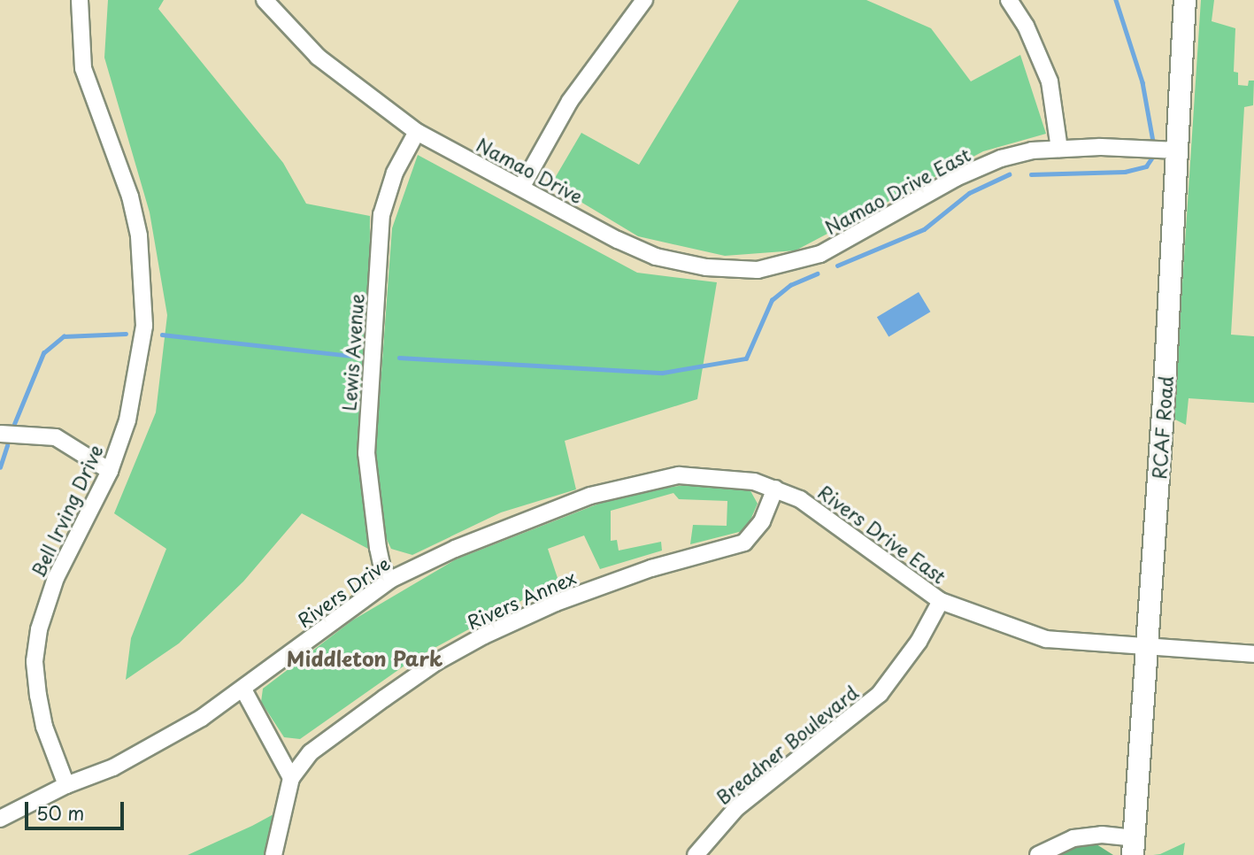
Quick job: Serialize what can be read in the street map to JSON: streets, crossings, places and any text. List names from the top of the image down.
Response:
{
  "streets": {
    "main road": ["RCAF Road"],
    "street": [
      "Namao Drive",
      "Namao Drive East",
      "Lewis Avenue",
      "Bell Irving Drive",
      "Rivers Drive East",
      "Rivers Drive",
      "Rivers Annex",
      "Breadner Boulevard"
    ]
  },
  "crossings": [
    ["Namao Drive", "Namao Drive East"],
    ["Namao Drive", "Lewis Avenue"],
    ["Namao Drive East", "RCAF Road"],
    ["Lewis Avenue", "Rivers Drive"],
    ["RCAF Road", "Rivers Drive East"],
    ["Bell Irving Drive", "Rivers Drive"],
    ["Rivers Drive East", "Rivers Drive"],
    ["Rivers Drive East", "Rivers Annex"],
    ["Rivers Drive East", "Breadner Boulevard"],
    ["Rivers Drive", "Rivers Annex"]
  ],
  "districts": ["Middleton Park"],
  "scale_bar": "50 m"
}
